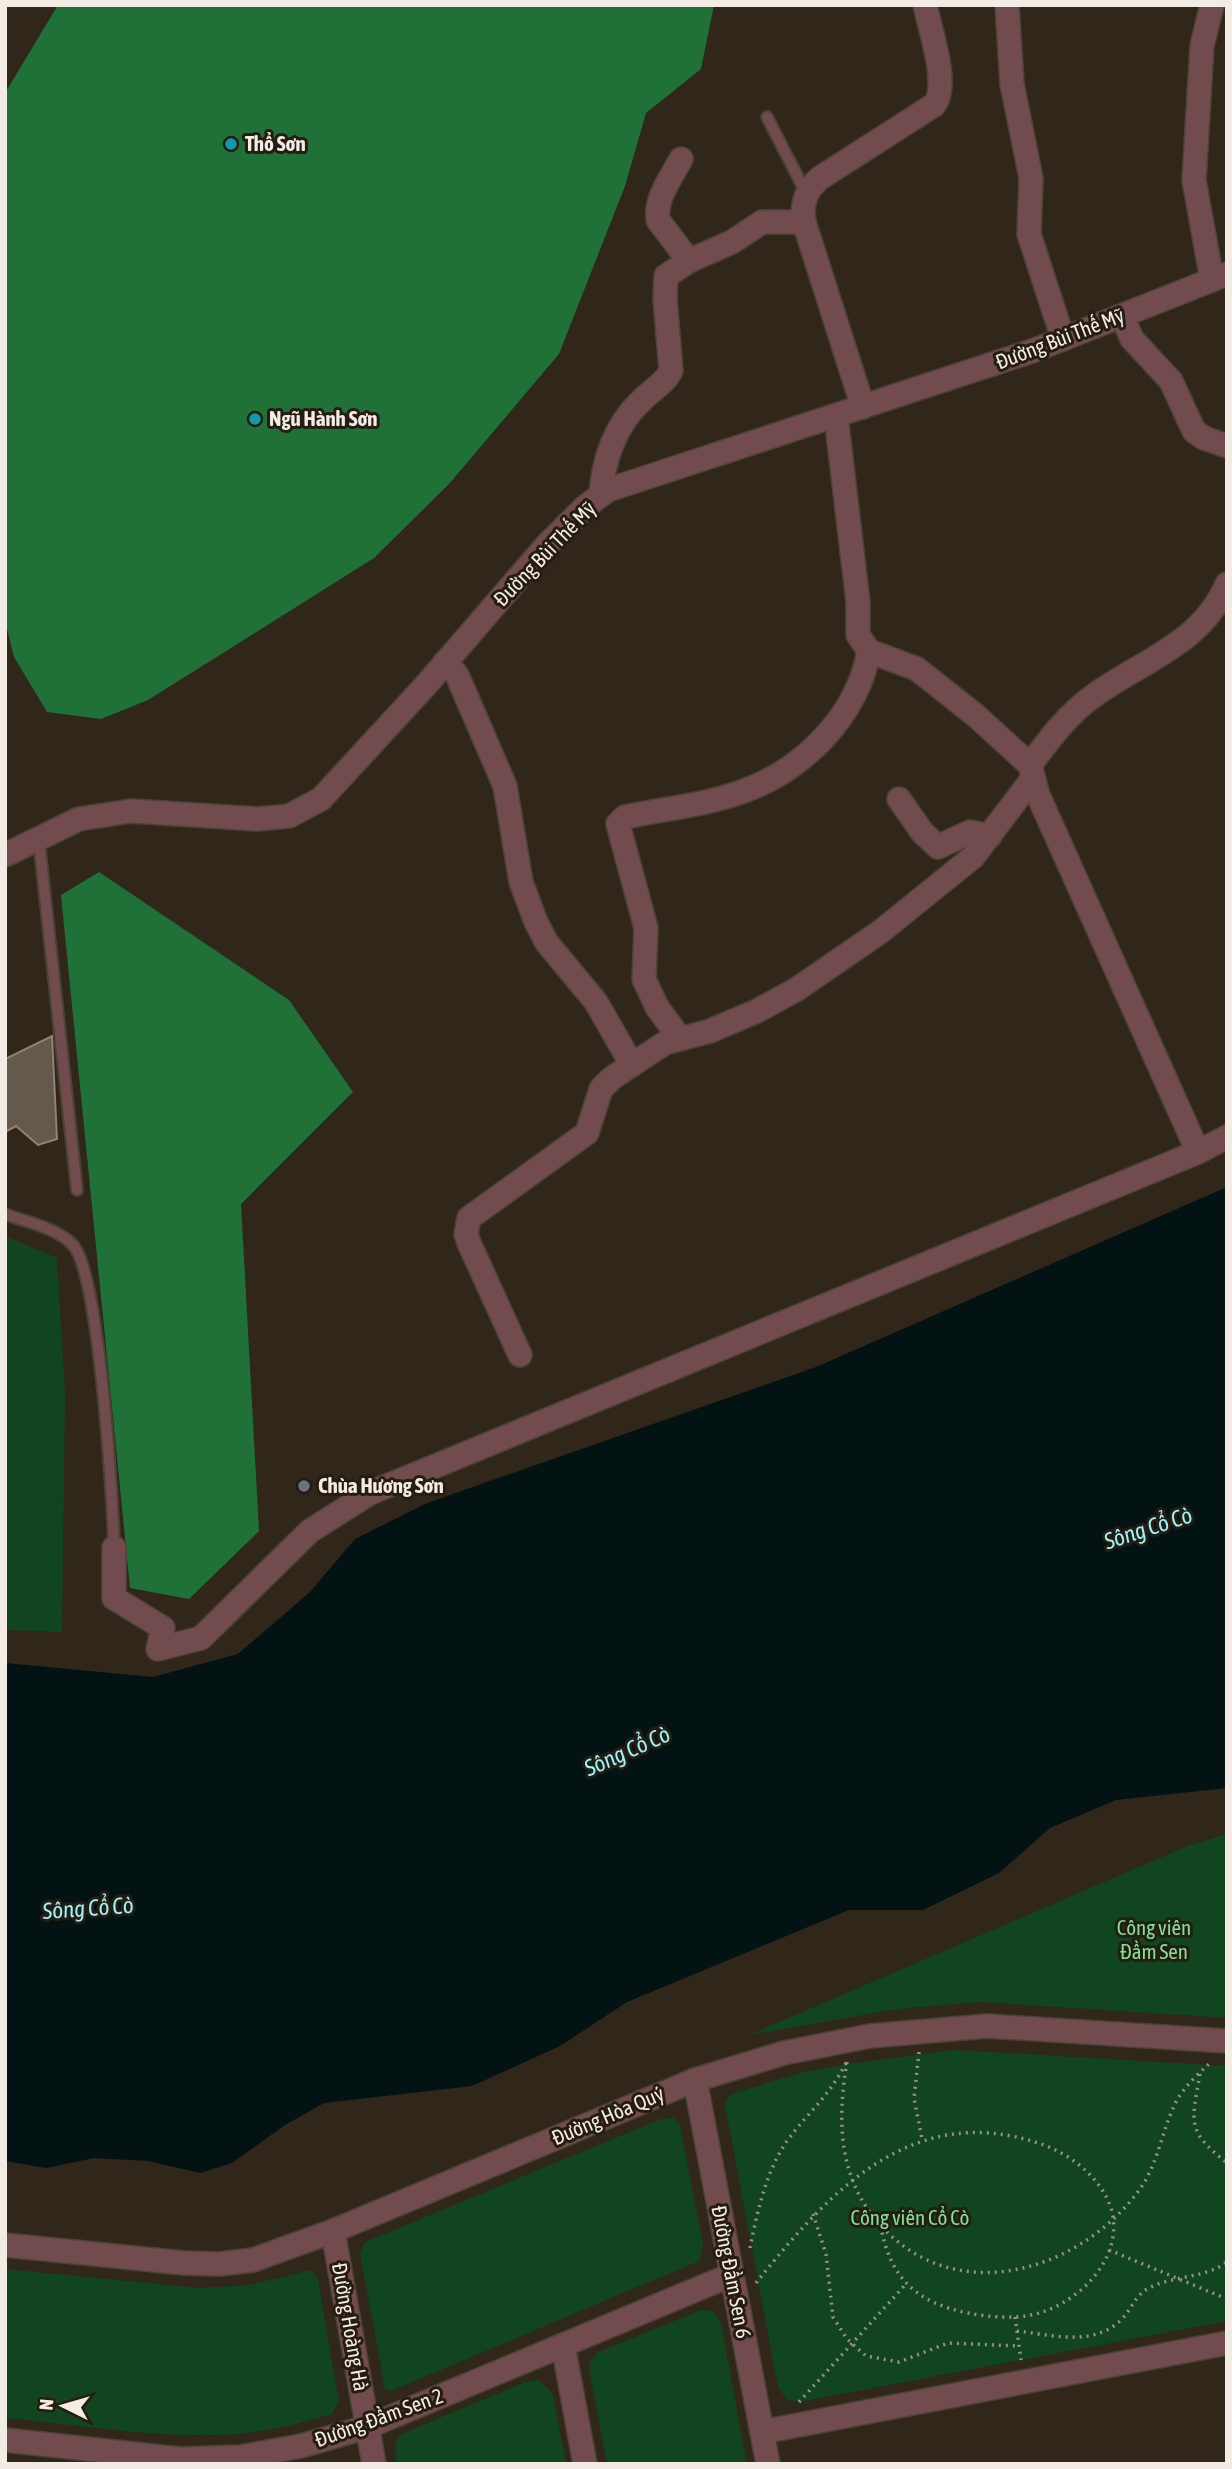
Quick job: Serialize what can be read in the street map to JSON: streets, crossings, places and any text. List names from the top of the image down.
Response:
{
  "streets": {
    "street": [
      "Đường Bùi Thế Mỹ",
      "Đường Hòa Quý",
      "Đường Đầm Sen 6",
      "Đường Hoàng Hà",
      "Đường Đầm Sen 2"
    ]
  },
  "crossings": [
    ["Đường Hòa Quý", "Đường Đầm Sen 6"],
    ["Đường Hòa Quý", "Đường Hoàng Hà"],
    ["Đường Đầm Sen 6", "Đường Đầm Sen 2"],
    ["Đường Hoàng Hà", "Đường Đầm Sen 2"]
  ],
  "water": ["Sông Cổ Cò"],
  "parks": ["Công viên Đầm Sen", "Công viên Cổ Cò"],
  "places": ["Thổ Sơn", "Ngũ Hành Sơn", "Chùa Hương Sơn"],
  "north": "left"
}
